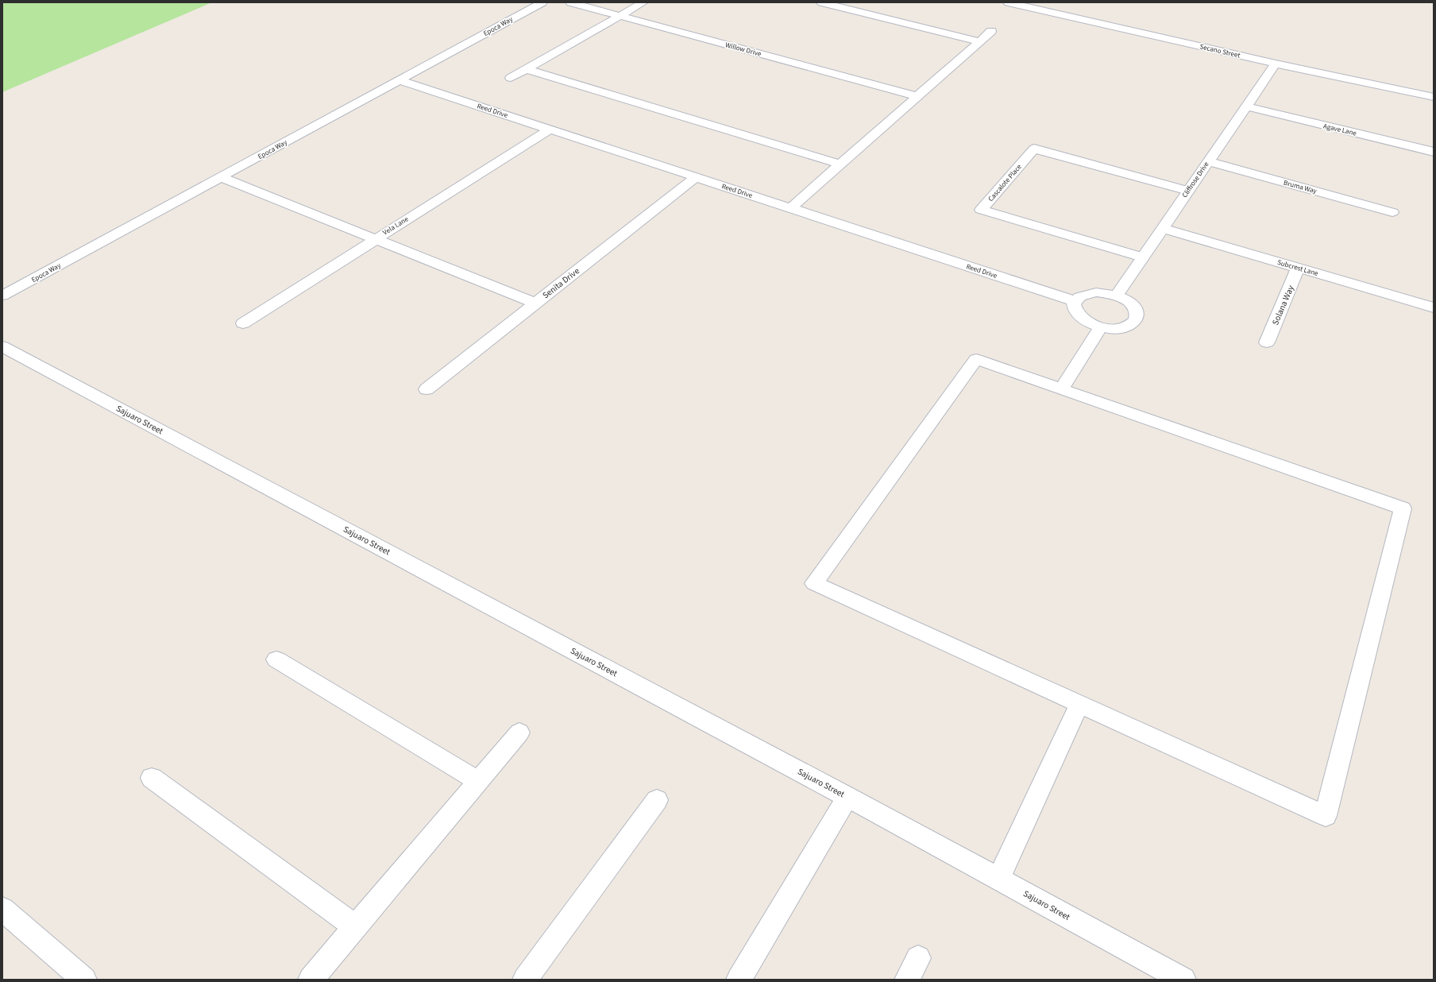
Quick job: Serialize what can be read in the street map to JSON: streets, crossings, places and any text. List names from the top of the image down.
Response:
{
  "streets": {
    "street": [
      "Epoca Way",
      "Willow Drive",
      "Secano Street",
      "Reed Drive",
      "Agave Lane",
      "Cliffrose Drive",
      "Cascalote Place",
      "Bruma Way",
      "Vela Lane",
      "Subcrest Lane",
      "Senita Drive",
      "Solana Way",
      "Sajuaro Street"
    ]
  },
  "crossings": [
    ["Epoca Way", "Reed Drive"],
    ["Secano Street", "Cliffrose Drive"],
    ["Reed Drive", "Vela Lane"],
    ["Reed Drive", "Senita Drive"],
    ["Agave Lane", "Cliffrose Drive"],
    ["Cliffrose Drive", "Cascalote Place"],
    ["Cliffrose Drive", "Bruma Way"],
    ["Cliffrose Drive", "Subcrest Lane"],
    ["Subcrest Lane", "Solana Way"]
  ]
}
